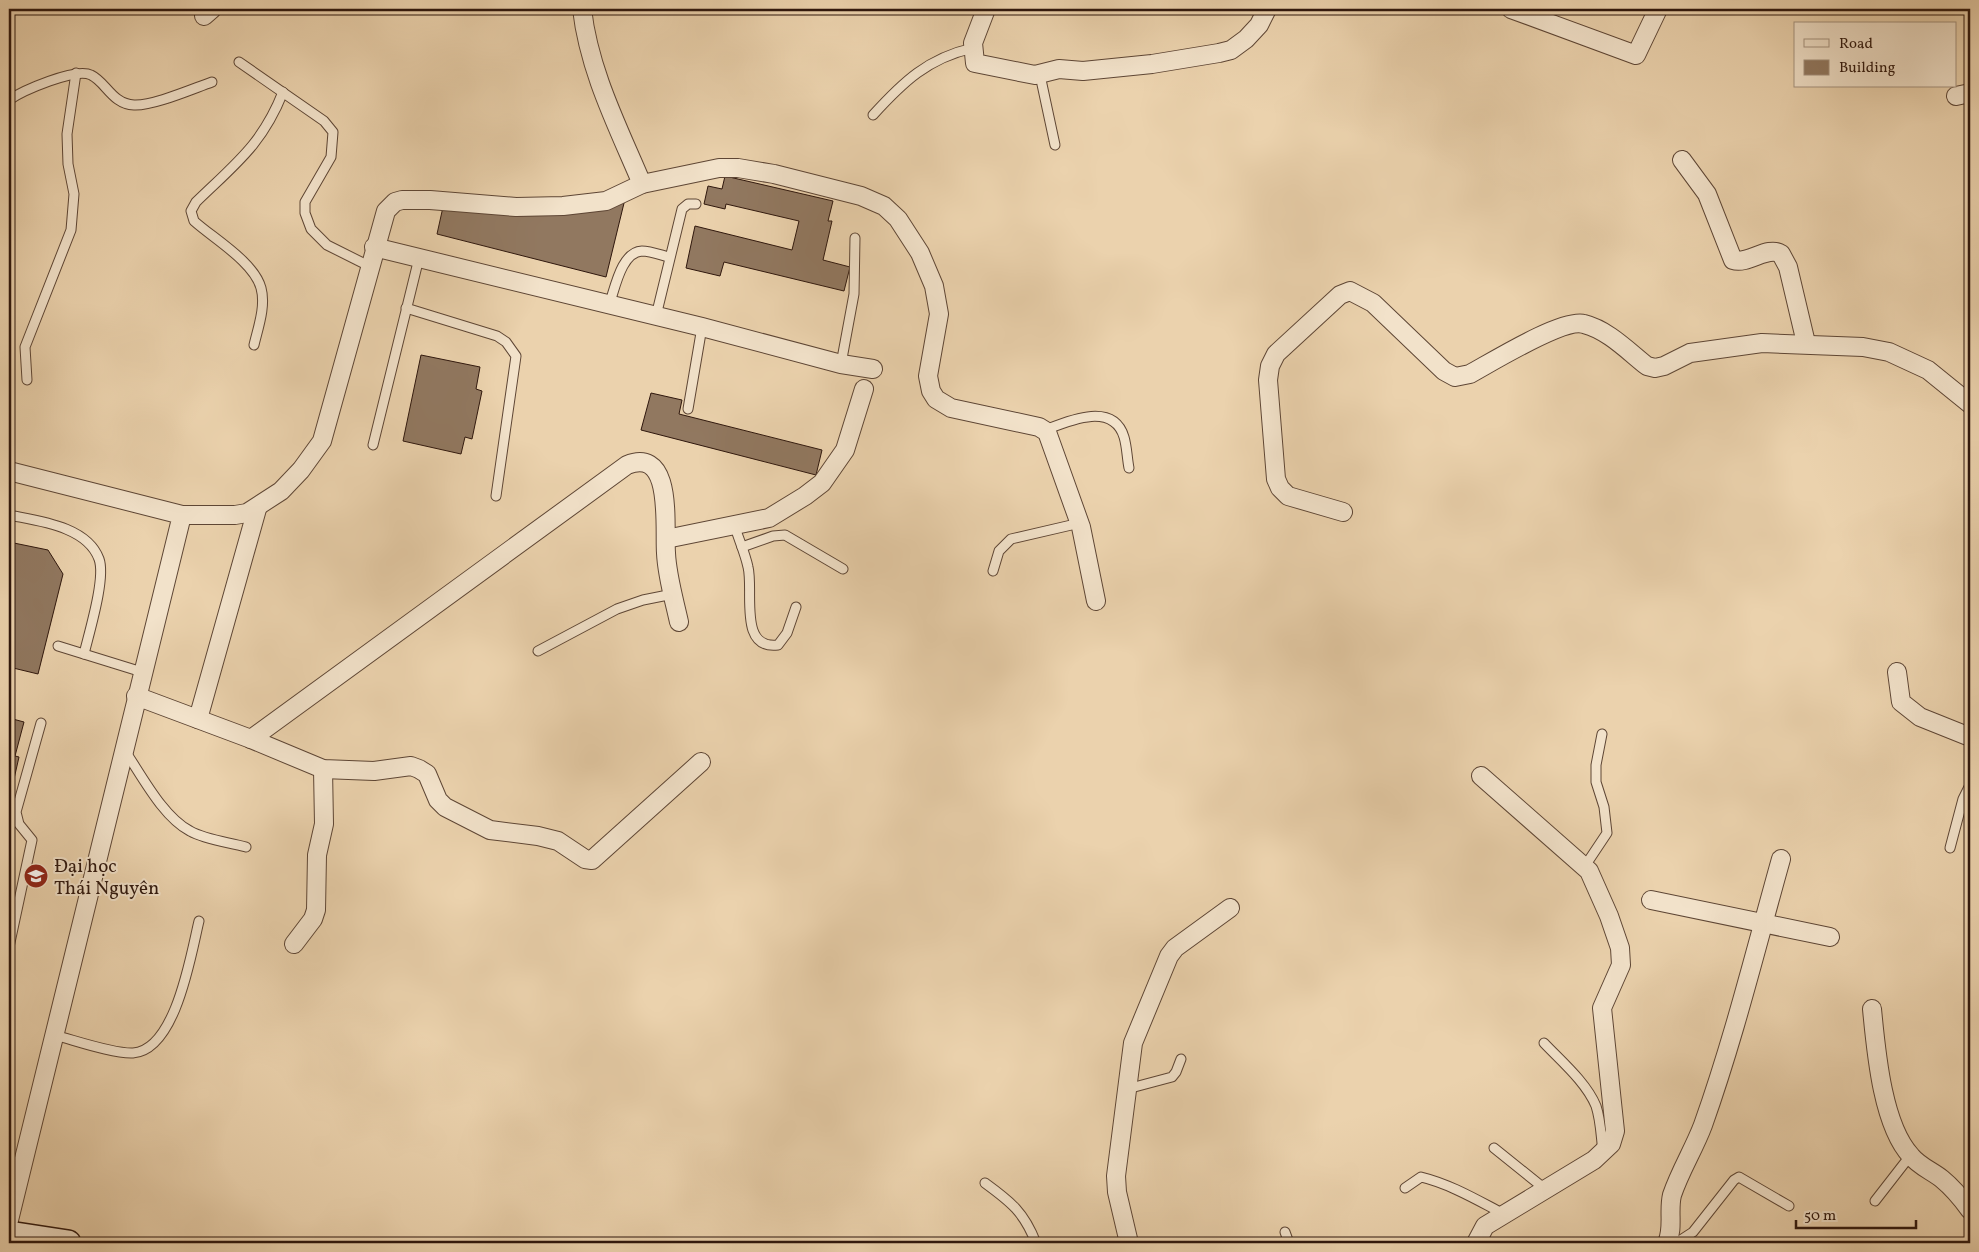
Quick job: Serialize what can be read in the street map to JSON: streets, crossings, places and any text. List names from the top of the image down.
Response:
{
  "places": {
    "school or university": ["Đại học Thái Nguyên"]
  },
  "legend": ["Road", "Building"],
  "scale_bar": "50 m"
}
